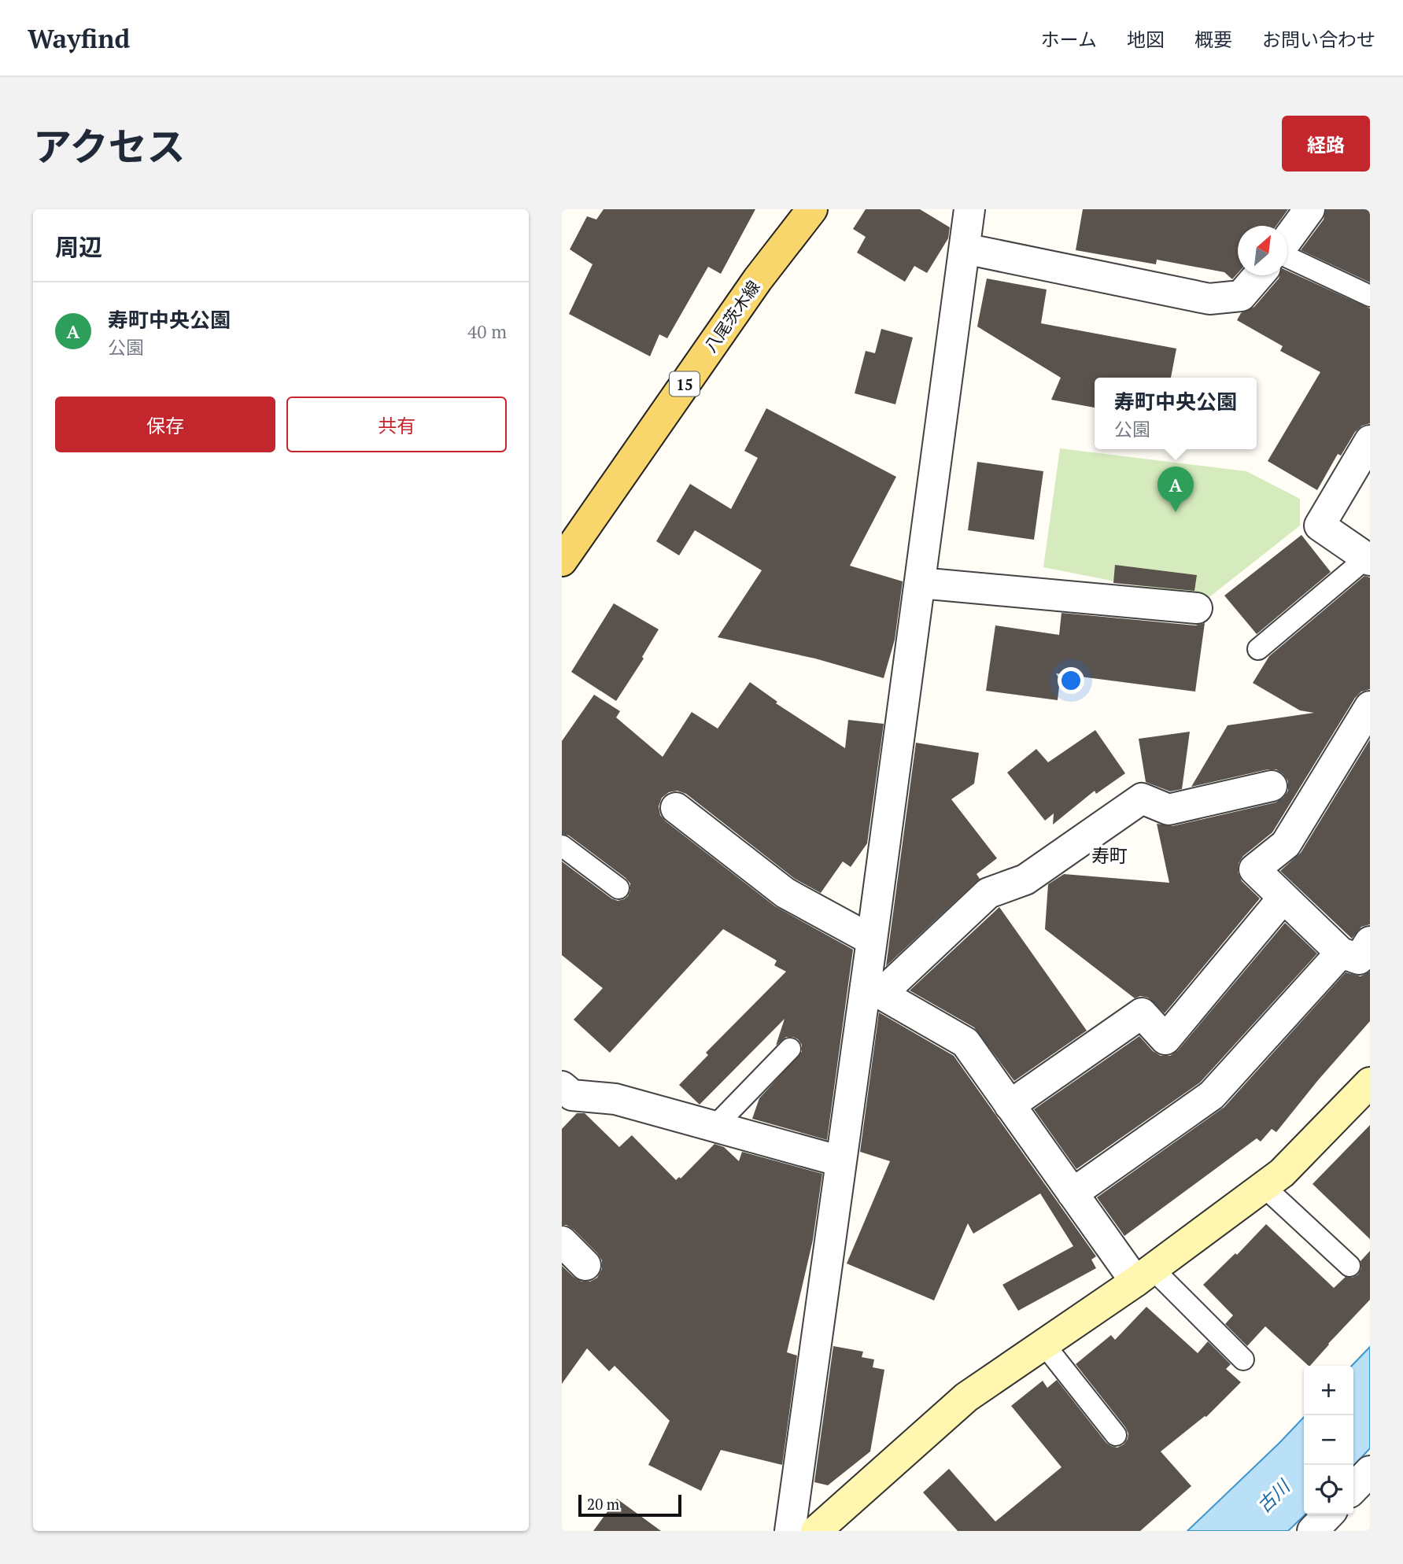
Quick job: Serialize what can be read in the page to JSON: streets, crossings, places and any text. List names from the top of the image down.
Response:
{
  "streets": {
    "main road": ["八尾茨木線", "15"]
  },
  "districts": ["寿町"],
  "water": ["古川"],
  "scale_bar": "20 m",
  "north": "top right",
  "page": {
    "header": "Wayfind",
    "nav": [
      "ホーム",
      "地図",
      "概要",
      "お問い合わせ"
    ],
    "title": "アクセス",
    "buttons": [
      "経路",
      ["保存", "共有"]
    ],
    "heading": "周辺",
    "list": [
      {
        "mark": "A",
        "name": "寿町中央公園",
        "note": "公園",
        "value": "40 m"
      }
    ],
    "popup": ["寿町中央公園", "公園"],
    "pins": "A",
    "map_buttons": ["+", "−"],
    "scale": "20 m"
  }
}
